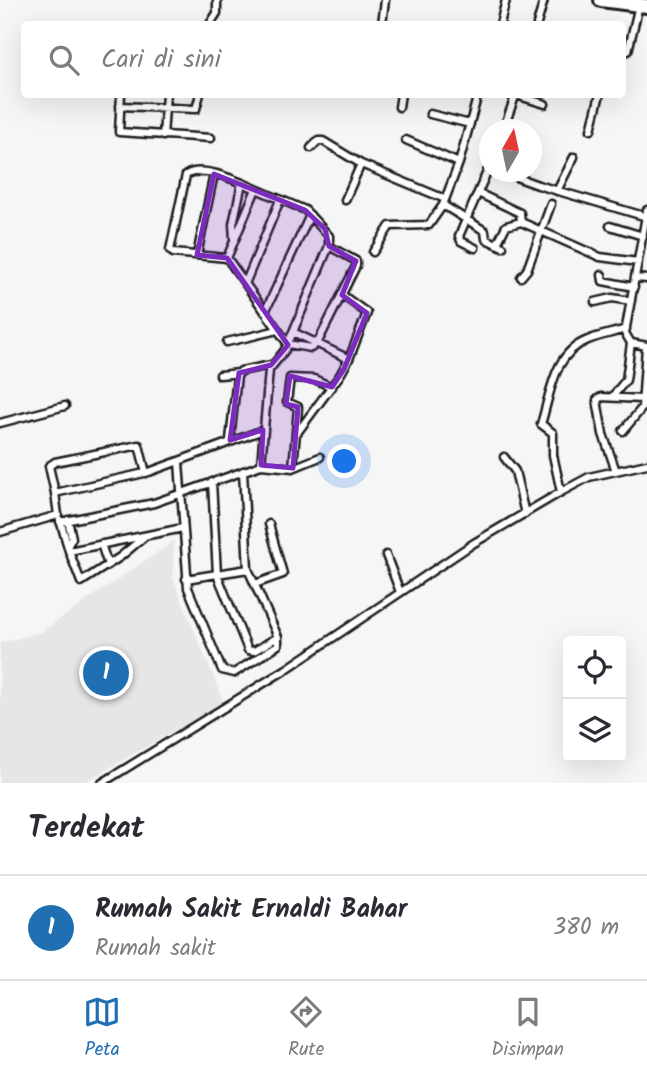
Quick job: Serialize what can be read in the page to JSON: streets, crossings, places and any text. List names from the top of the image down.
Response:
{
  "north": "top",
  "page": {
    "search": "Cari di sini",
    "pins": "1",
    "heading": "Terdekat",
    "list": [
      {
        "mark": "1",
        "name": "Rumah Sakit Ernaldi Bahar",
        "note": "Rumah sakit",
        "value": "380 m"
      }
    ],
    "nav": ["Peta", "Rute", "Disimpan"]
  }
}
